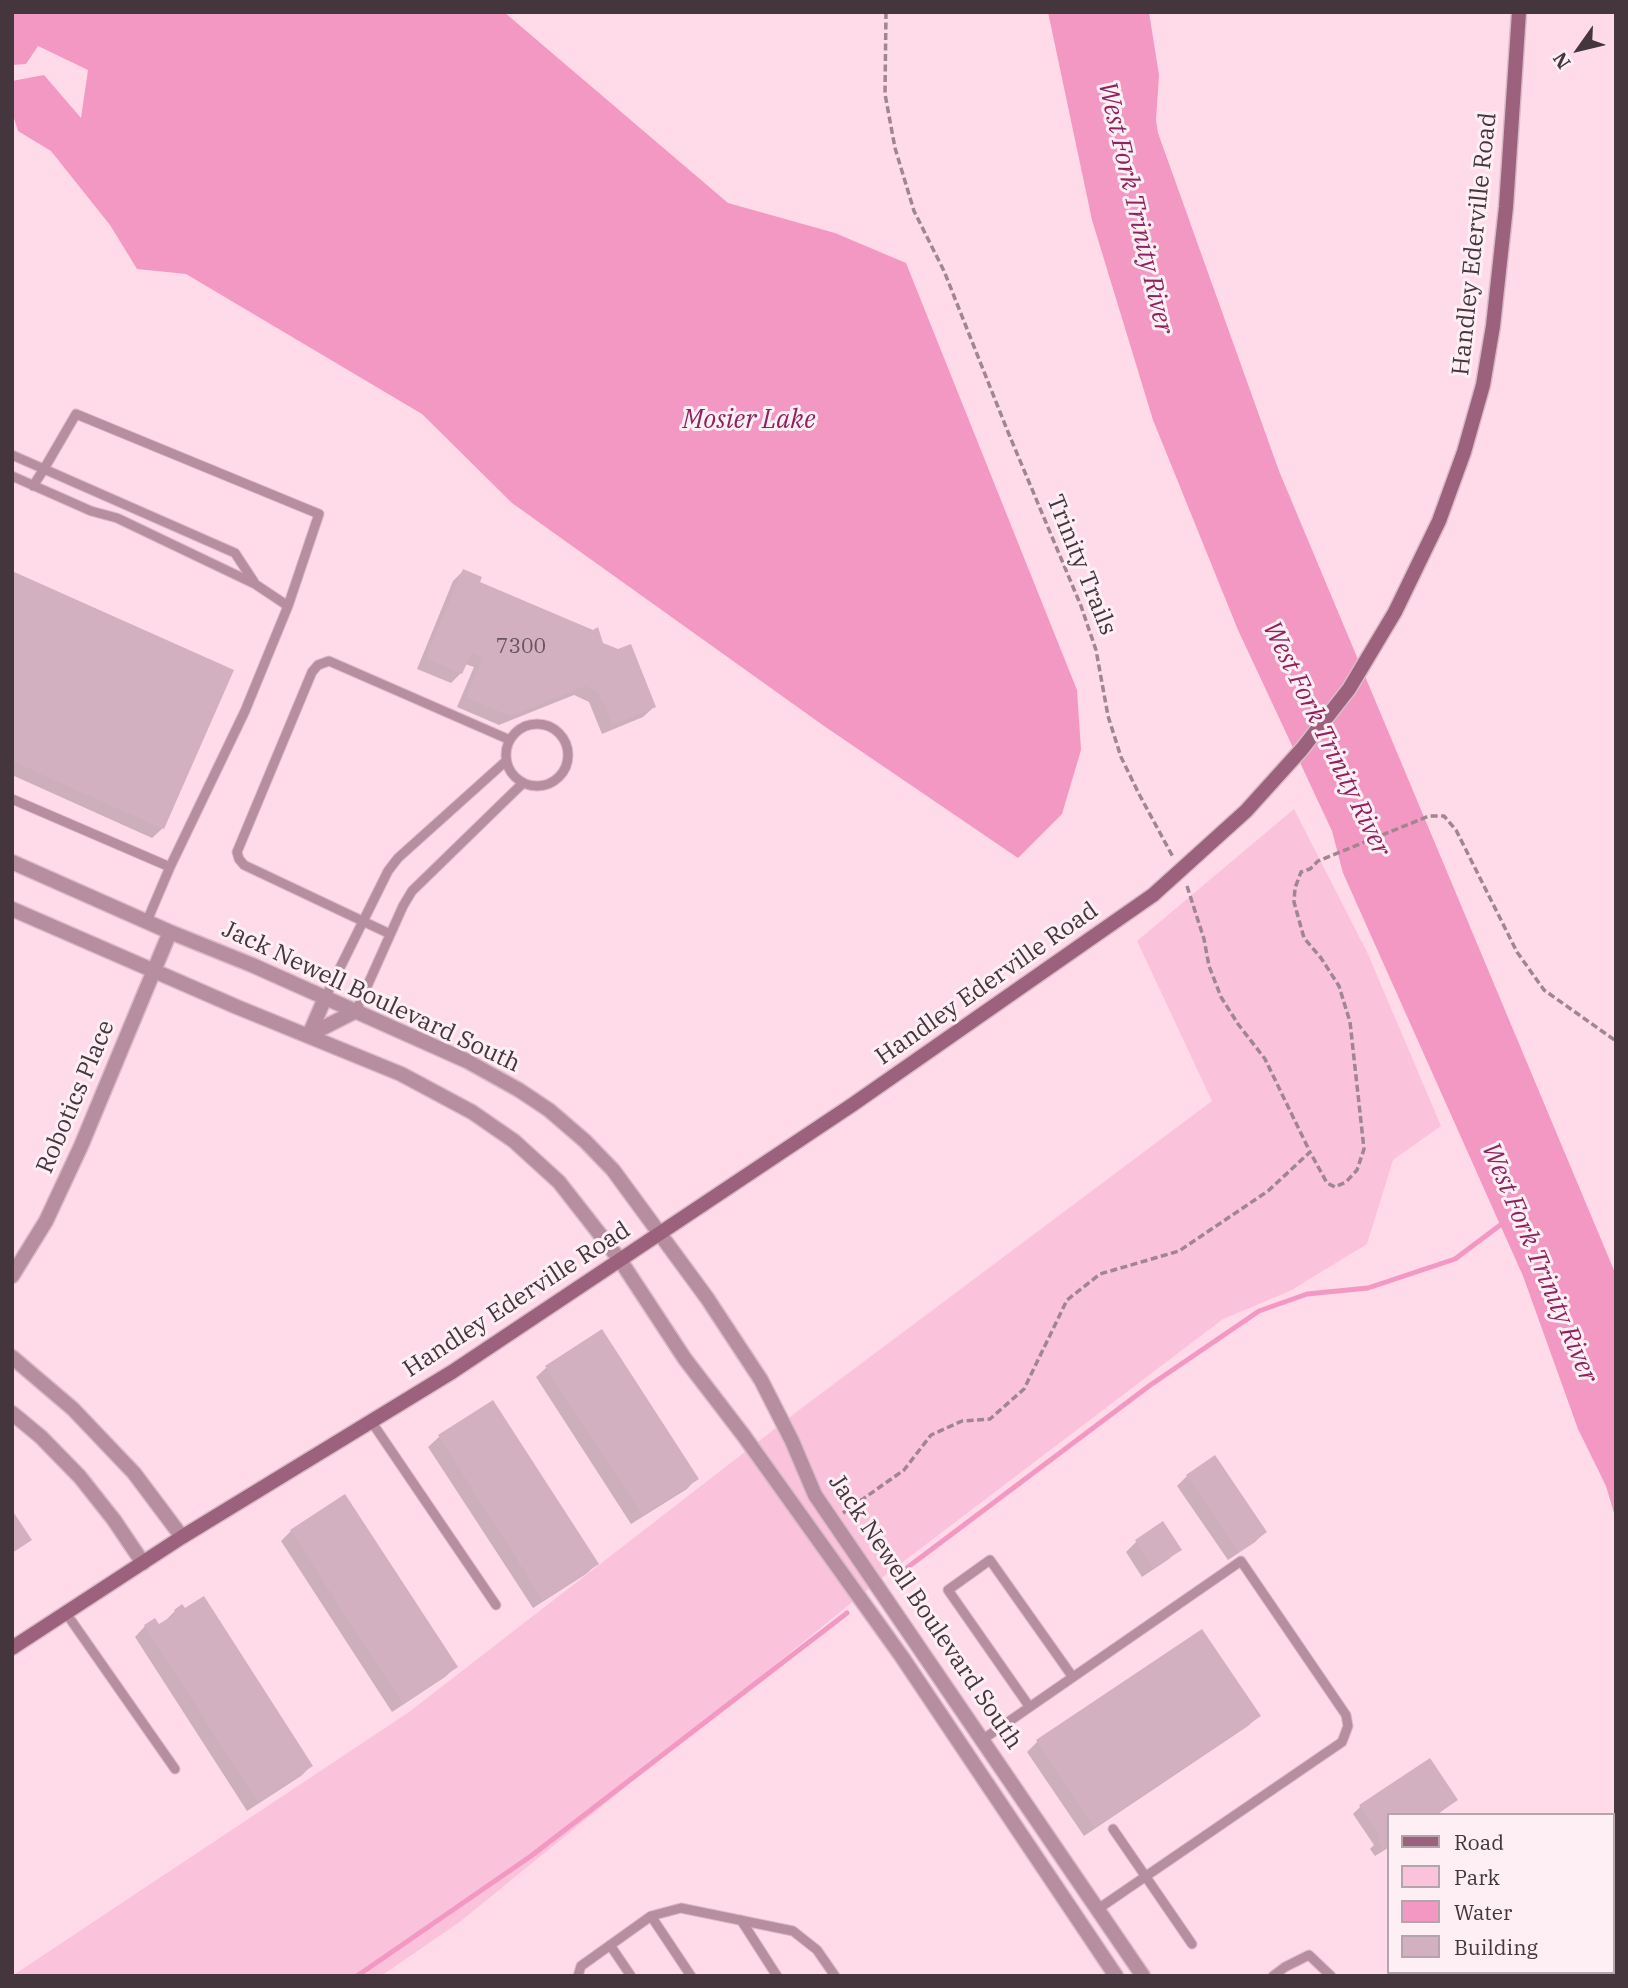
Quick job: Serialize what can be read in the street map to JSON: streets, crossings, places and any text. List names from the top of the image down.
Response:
{
  "streets": {
    "main road": ["Handley Ederville Road"],
    "street": ["Jack Newell Boulevard South", "Robotics Place"],
    "path": ["Trinity Trails"]
  },
  "crossings": [
    ["Handley Ederville Road", "Jack Newell Boulevard South"],
    ["Jack Newell Boulevard South", "Robotics Place"]
  ],
  "water": ["West Fork Trinity River", "Mosier Lake"],
  "house_numbers": ["7300"],
  "legend": [
    "Road",
    "Park",
    "Water",
    "Building"
  ],
  "north": "bottom left"
}
